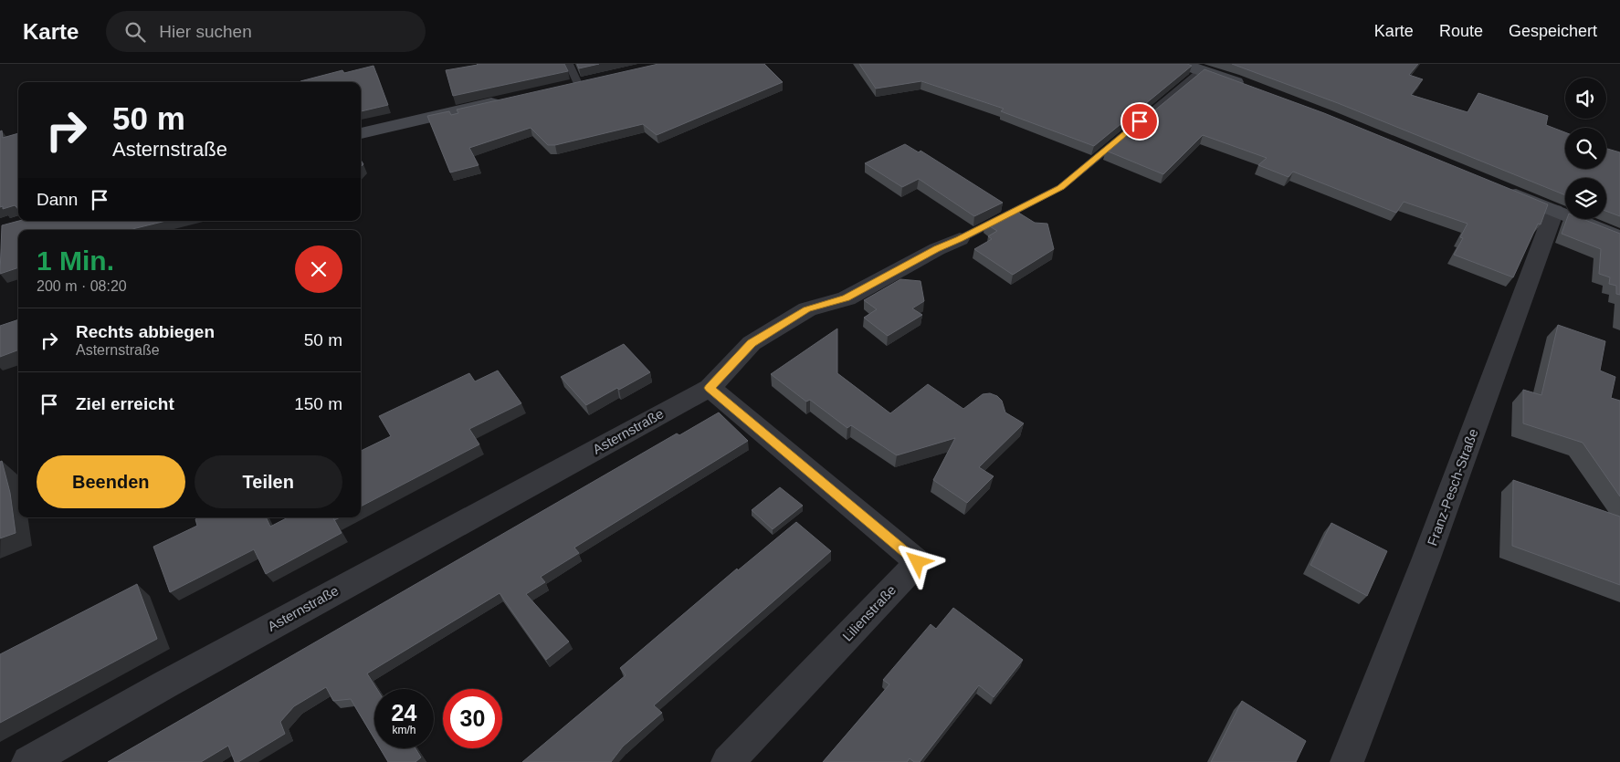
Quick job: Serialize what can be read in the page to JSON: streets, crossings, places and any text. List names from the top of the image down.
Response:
{
  "streets": {
    "street": ["Asternstraße", "Franz-Pesch-Straße", "Lilienstraße"]
  },
  "crossings": [
    ["Asternstraße", "Lilienstraße"]
  ],
  "page": {
    "header": "Karte",
    "search": "Hier suchen",
    "nav": ["Karte", "Route", "Gespeichert"],
    "turn": ["50 m", "Asternstraße"],
    "then": "Dann",
    "heading": ["1 Min.", "200 m · 08:20"],
    "list": [
      {
        "name": "Rechts abbiegen",
        "note": "Asternstraße",
        "value": "50 m"
      },
      {
        "name": "Ziel erreicht",
        "value": "150 m"
      }
    ],
    "buttons": ["Beenden", "Teilen"],
    "speed": "24 km/h",
    "limit": "30"
  }
}
